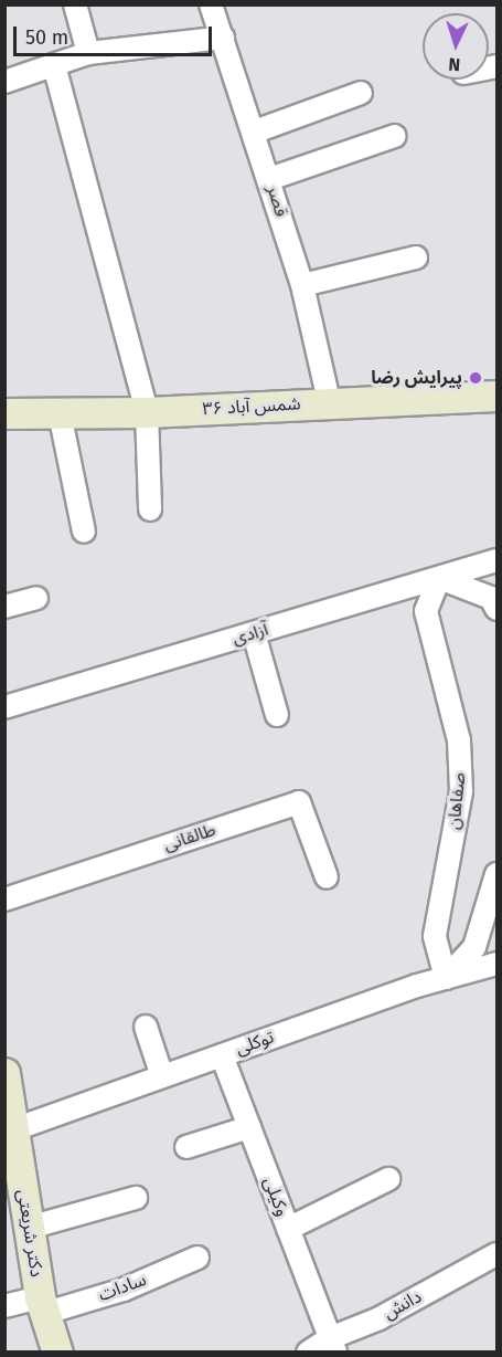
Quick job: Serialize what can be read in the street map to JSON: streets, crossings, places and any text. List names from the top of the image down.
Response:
{
  "streets": {
    "street": [
      "قصر",
      "شمس آباد ۳۶",
      "آزادی",
      "صفاهان",
      "طالقانی",
      "توکلی",
      "وکیلی",
      "دکتر شریعتی",
      "سادات",
      "دانش"
    ]
  },
  "crossings": [
    ["قصر", "شمس آباد ۳۶"],
    ["آزادی", "صفاهان"],
    ["صفاهان", "توکلی"],
    ["توکلی", "وکیلی"],
    ["توکلی", "دکتر شریعتی"],
    ["وکیلی", "دانش"],
    ["دکتر شریعتی", "سادات"]
  ],
  "places": ["پیرایش رضا"],
  "scale_bar": "50 m",
  "north": "bottom"
}
